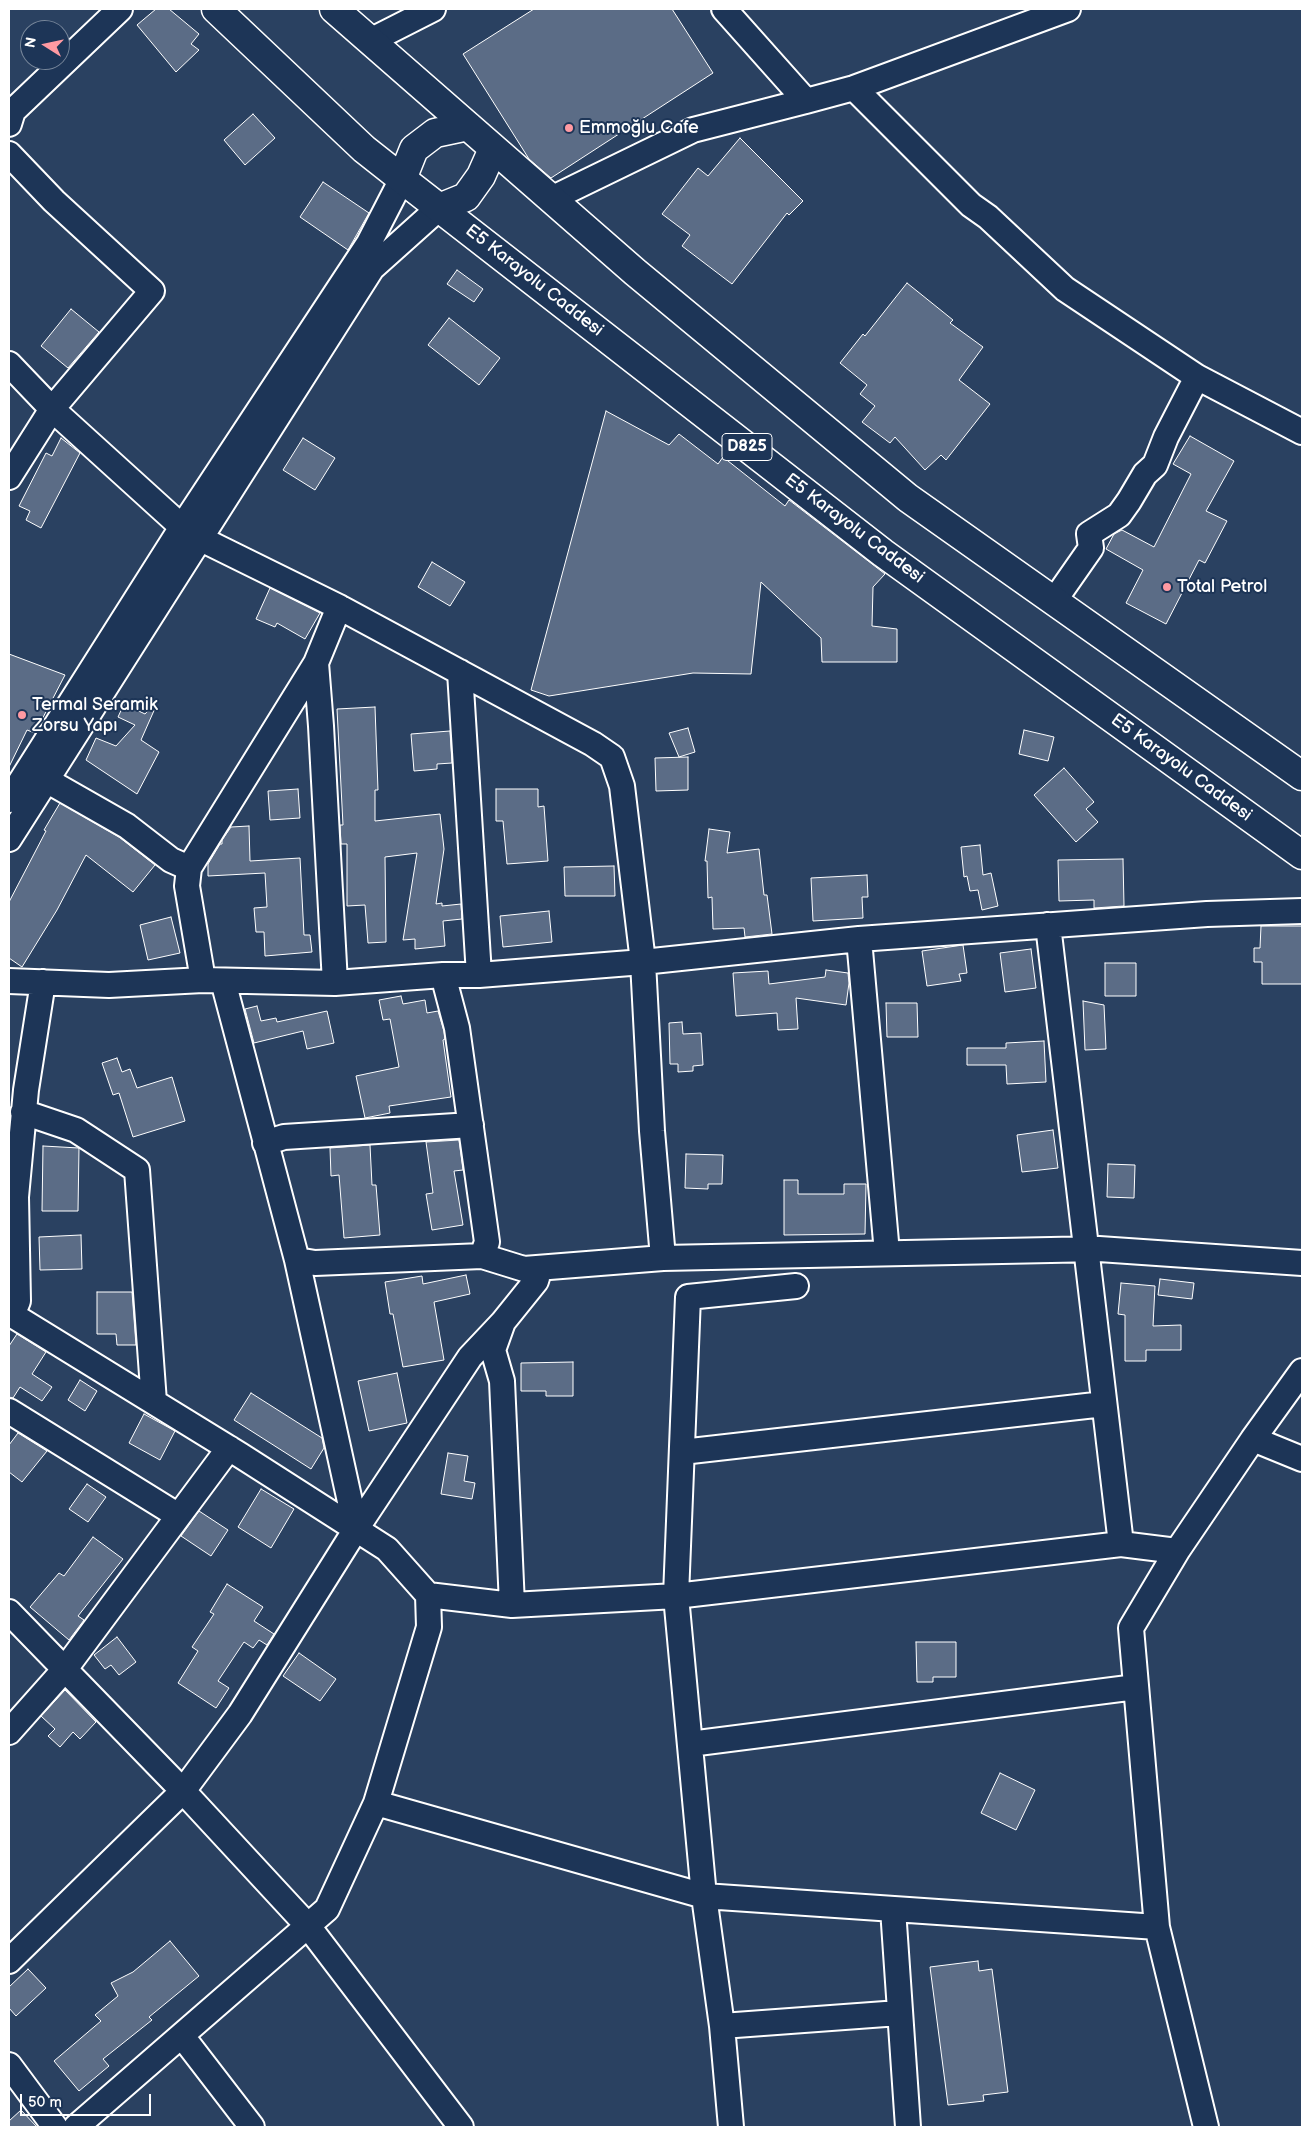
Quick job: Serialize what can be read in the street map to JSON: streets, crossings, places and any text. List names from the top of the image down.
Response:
{
  "streets": {
    "highway": ["E5 Karayolu Caddesi", "D825"]
  },
  "places": ["Emmoğlu Cafe", "Total Petrol", "Termal Seramik Zorsu Yapı"],
  "scale_bar": "50 m",
  "north": "left"
}
